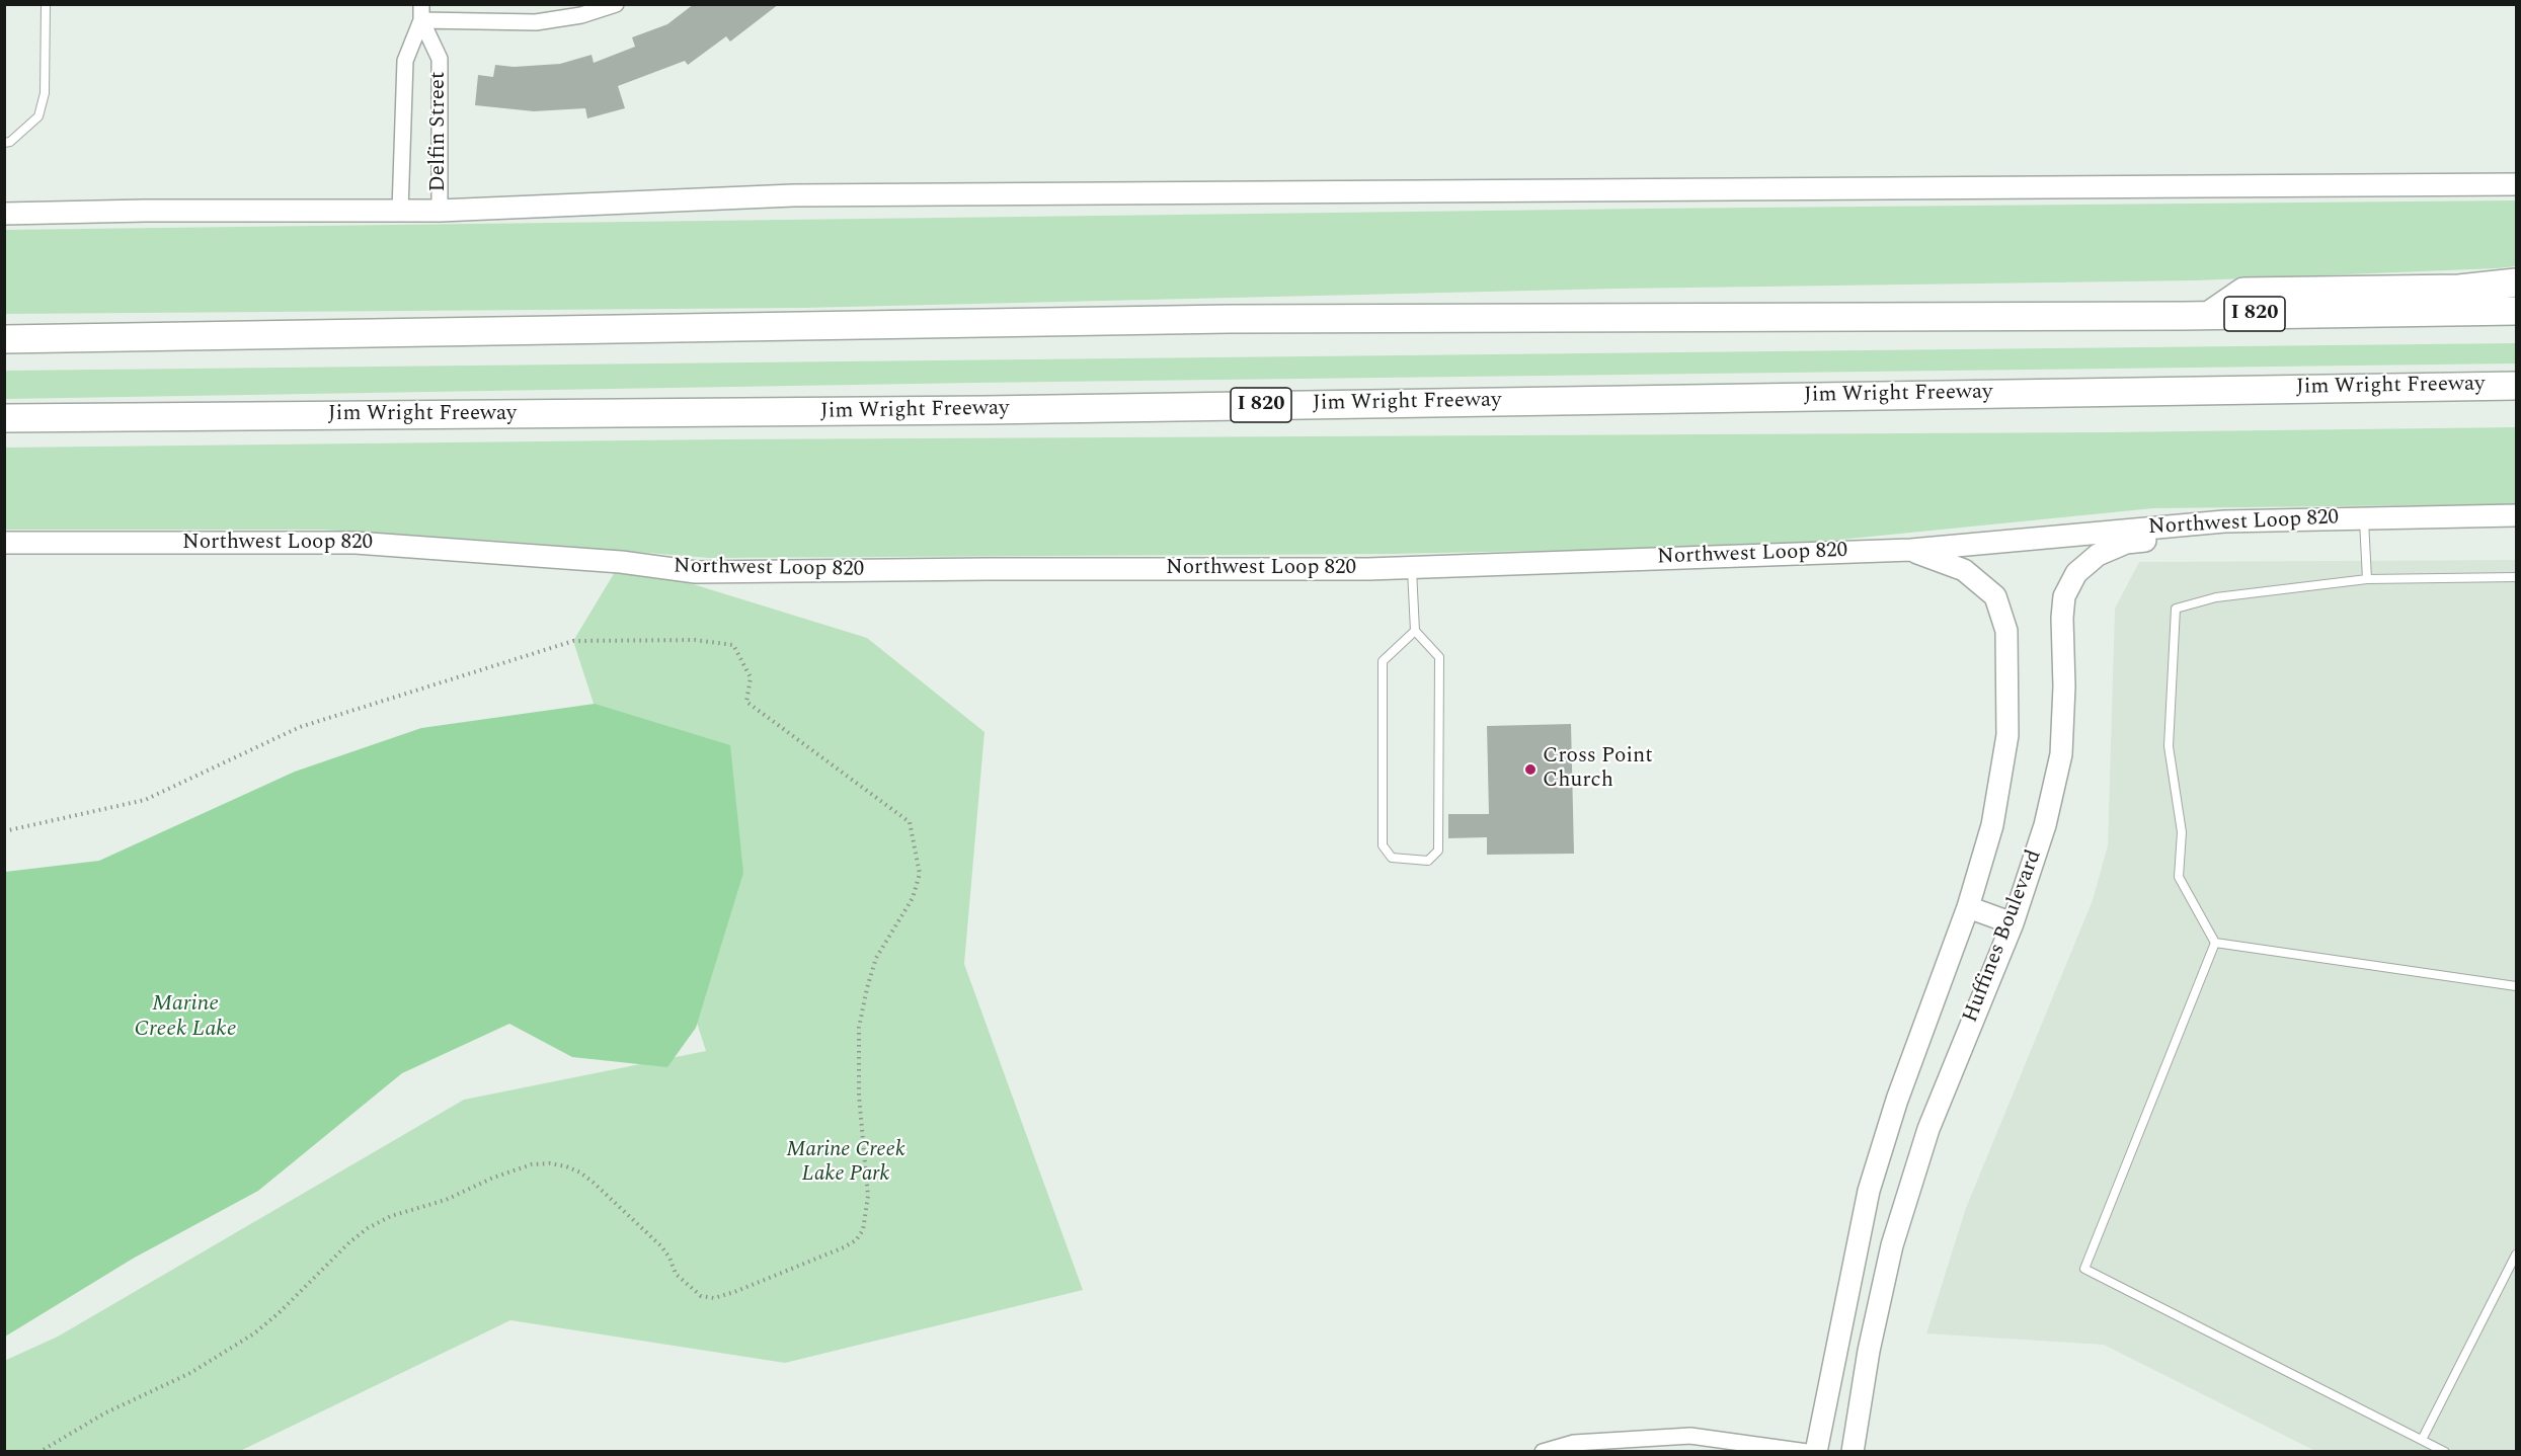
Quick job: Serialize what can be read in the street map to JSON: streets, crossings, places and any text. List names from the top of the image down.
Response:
{
  "streets": {
    "highway": ["I 820", "Jim Wright Freeway"],
    "main road": ["Northwest Loop 820", "Huffines Boulevard"],
    "street": ["Delfin Street"]
  },
  "crossings": [
    ["Northwest Loop 820", "Huffines Boulevard"]
  ],
  "water": ["Marine Creek Lake"],
  "parks": ["Marine Creek Lake Park"],
  "places": ["Cross Point Church"]
}
